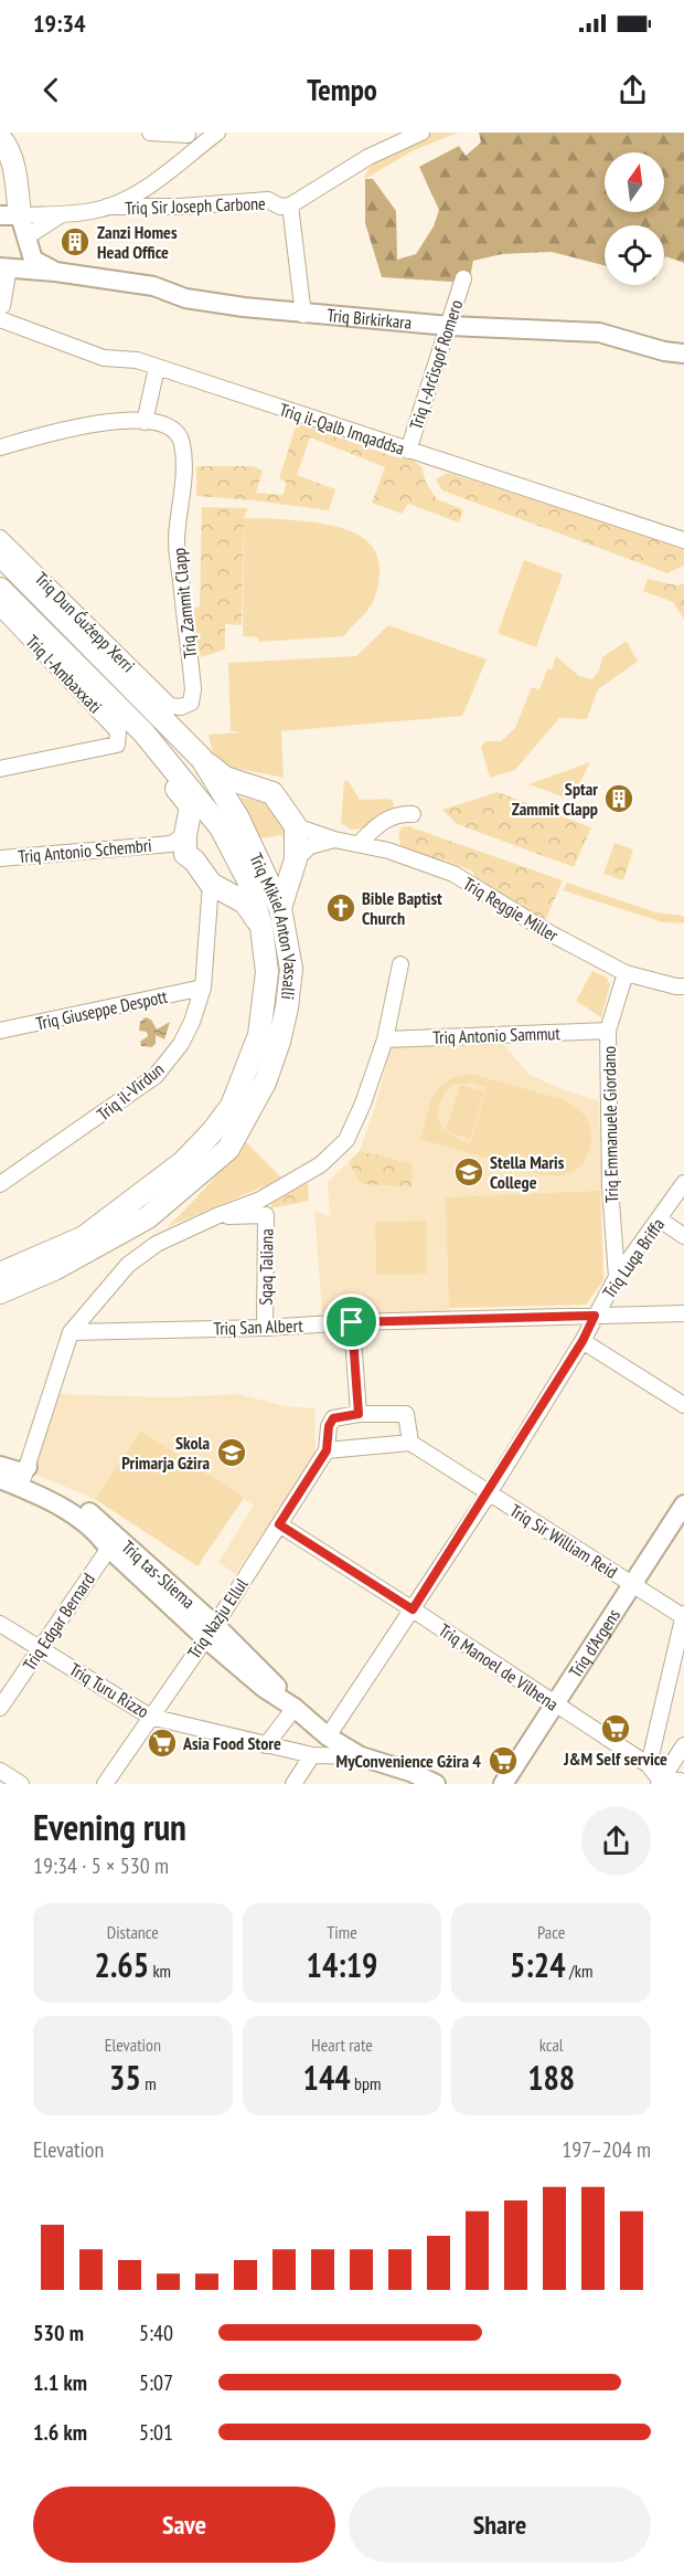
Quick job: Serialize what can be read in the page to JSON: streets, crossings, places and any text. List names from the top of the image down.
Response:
{
  "streets": {
    "highway": ["Triq Mikiel Anton Vassalli"],
    "main road": ["Triq Birkirkara", "Triq tas-Sliema", "Triq d'Argens"],
    "street": [
      "Triq Sir Joseph Carbone",
      "Triq l-Arćisqof Romero",
      "Triq il-Qalb Imqaddsa",
      "Triq Zammit Clapp",
      "Triq Dun Ǵuźepp Xerri",
      "Triq l-Ambaxxati",
      "Triq Antonio Schembri",
      "Triq Reggie Miller",
      "Triq Giuseppe Despott",
      "Triq Antonio Sammut",
      "Triq il-Virdun",
      "Triq Emmanuele Giordano",
      "Triq Luqa Briffa",
      "Sqaq Taliana",
      "Triq San Albert",
      "Triq Sir William Reid",
      "Triq Nazju Ellul",
      "Triq Edgar Bernard",
      "Triq Manoel de Vilhena",
      "Triq Turu Rizzo"
    ]
  },
  "crossings": [
    ["Triq Birkirkara", "Triq l-Arćisqof Romero"],
    ["Triq l-Arćisqof Romero", "Triq il-Qalb Imqaddsa"],
    ["Triq Zammit Clapp", "Triq Dun Ǵuźepp Xerri"],
    ["Triq Reggie Miller", "Triq Emmanuele Giordano"],
    ["Triq Giuseppe Despott", "Triq il-Virdun"],
    ["Triq Antonio Sammut", "Triq Emmanuele Giordano"],
    ["Triq Emmanuele Giordano", "Triq Luqa Briffa"],
    ["Triq Luqa Briffa", "Triq San Albert"],
    ["Triq Luqa Briffa", "Triq Sir William Reid"],
    ["Triq Luqa Briffa", "Triq tas-Sliema"],
    ["Triq Luqa Briffa", "Triq Manoel de Vilhena"],
    ["Sqaq Taliana", "Triq San Albert"],
    ["Triq Sir William Reid", "Triq d'Argens"],
    ["Triq tas-Sliema", "Triq Nazju Ellul"],
    ["Triq tas-Sliema", "Triq Edgar Bernard"],
    ["Triq tas-Sliema", "Triq Turu Rizzo"],
    ["Triq Nazju Ellul", "Triq Manoel de Vilhena"],
    ["Triq Nazju Ellul", "Triq Turu Rizzo"],
    ["Triq Edgar Bernard", "Triq Turu Rizzo"],
    ["Triq d'Argens", "Triq Manoel de Vilhena"]
  ],
  "places": {
    "building": ["Zanzi Homes Head Office", "Sptar Zammit Clapp"],
    "church": ["Bible Baptist Church"],
    "school or university": ["Stella Maris College", "Skola Primarja Gżira"],
    "supermarket": ["J&M Self service", "Asia Food Store", "MyConvenience Gżira 4"]
  },
  "north": "top",
  "page": {
    "status": "19:34",
    "header": "Tempo",
    "heading": ["Evening run", "19:34 · 5 × 530 m"],
    "stats": [
      ["Distance", "2.65 km"],
      ["Time", "14:19"],
      ["Pace", "5:24 /km"],
      ["Elevation", "35 m"],
      ["Heart rate", "144 bpm"],
      ["kcal", "188"]
    ],
    "chart": ["Elevation", "197–204 m"],
    "list": [
      {
        "name": "530 m",
        "note": "5:40"
      },
      {
        "name": "1.1 km",
        "note": "5:07"
      },
      {
        "name": "1.6 km",
        "note": "5:01"
      }
    ],
    "buttons": ["Save", "Share"]
  }
}
